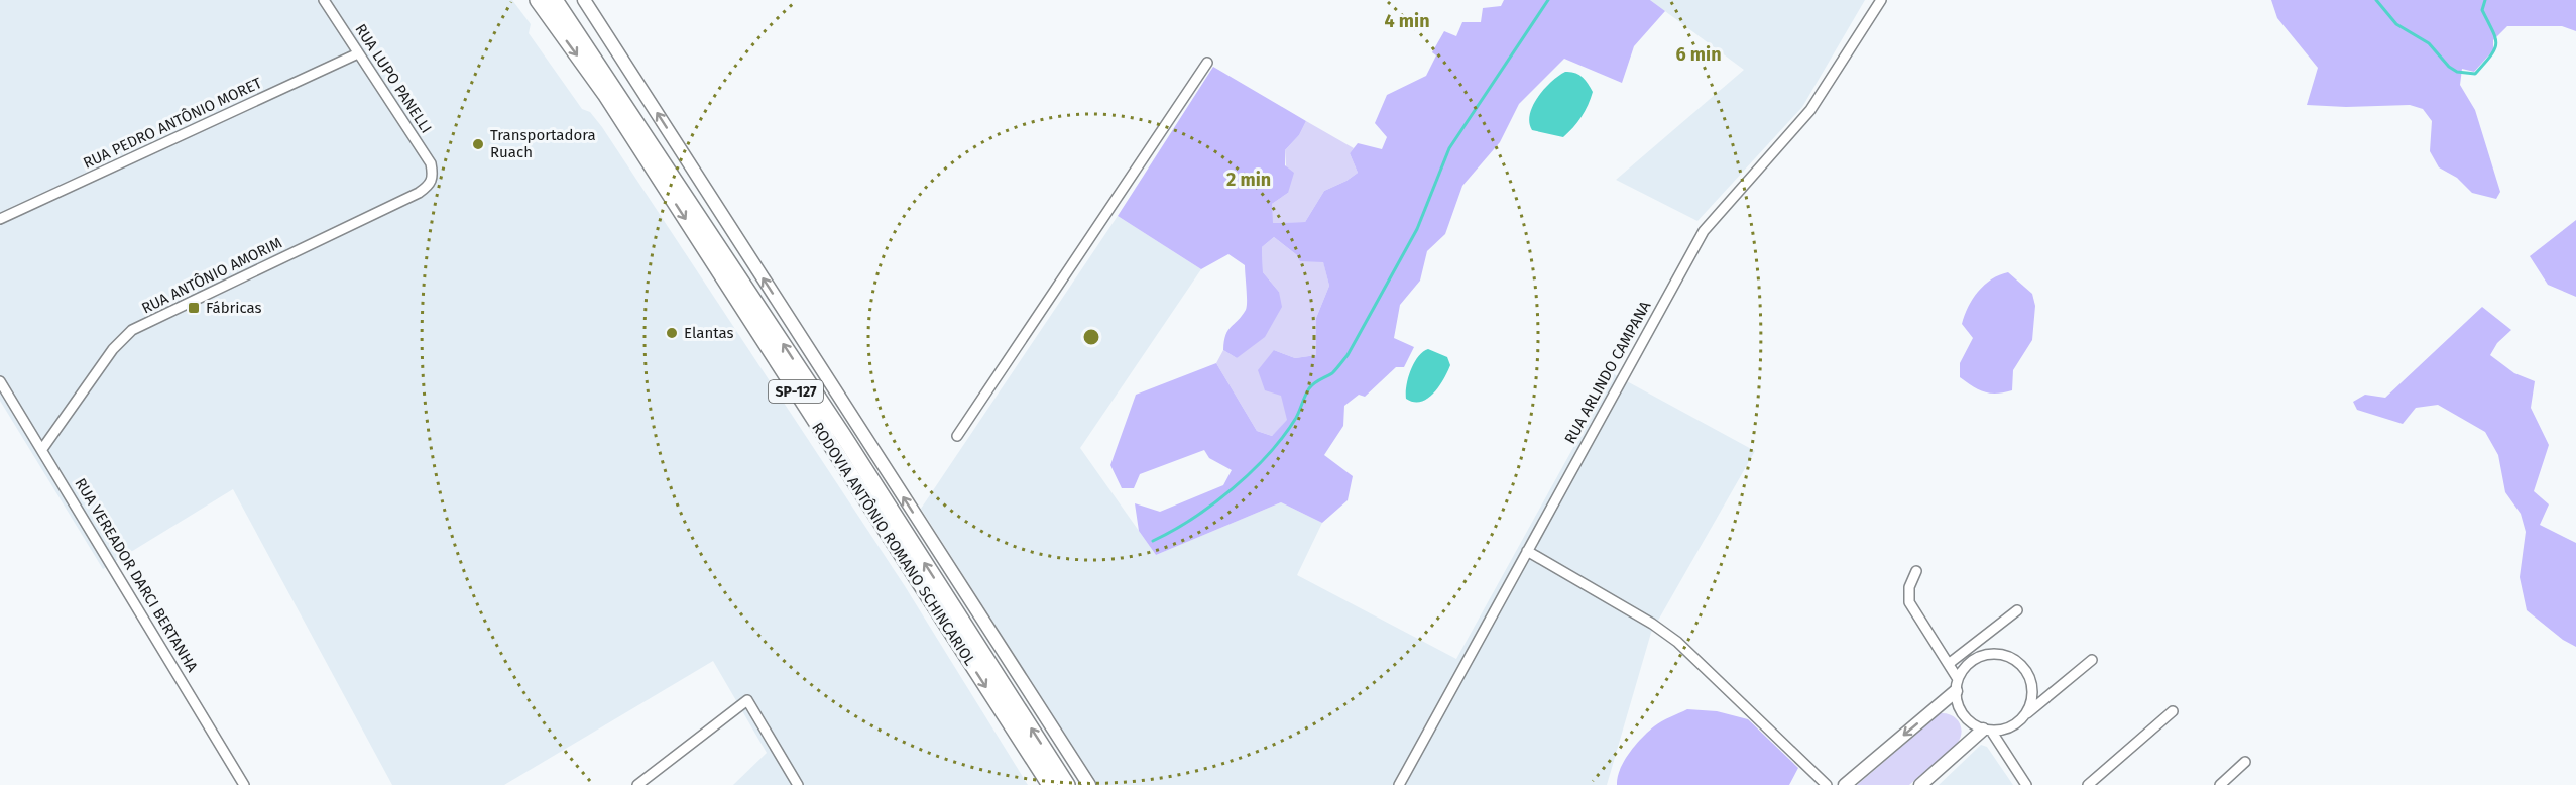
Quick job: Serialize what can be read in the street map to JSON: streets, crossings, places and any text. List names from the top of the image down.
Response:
{
  "streets": {
    "highway": ["SP-127", "RODOVIA ANTÔNIO ROMANO SCHINCARIOL"],
    "street": [
      "RUA LUPO PANELLI",
      "RUA PEDRO ANTÔNIO MORET",
      "RUA ANTÔNIO AMORIM",
      "RUA ARLINDO CAMPANA",
      "RUA VEREADOR DARCI BERTANHA"
    ]
  },
  "crossings": [
    ["RUA LUPO PANELLI", "RUA PEDRO ANTÔNIO MORET"],
    ["RUA LUPO PANELLI", "RUA ANTÔNIO AMORIM"],
    ["RUA ANTÔNIO AMORIM", "RUA VEREADOR DARCI BERTANHA"]
  ],
  "places": {
    "other": ["Transportadora Ruach", "Elantas"],
    "transit": ["Fábricas"]
  },
  "rings": ["4 min", "6 min", "2 min"]
}
